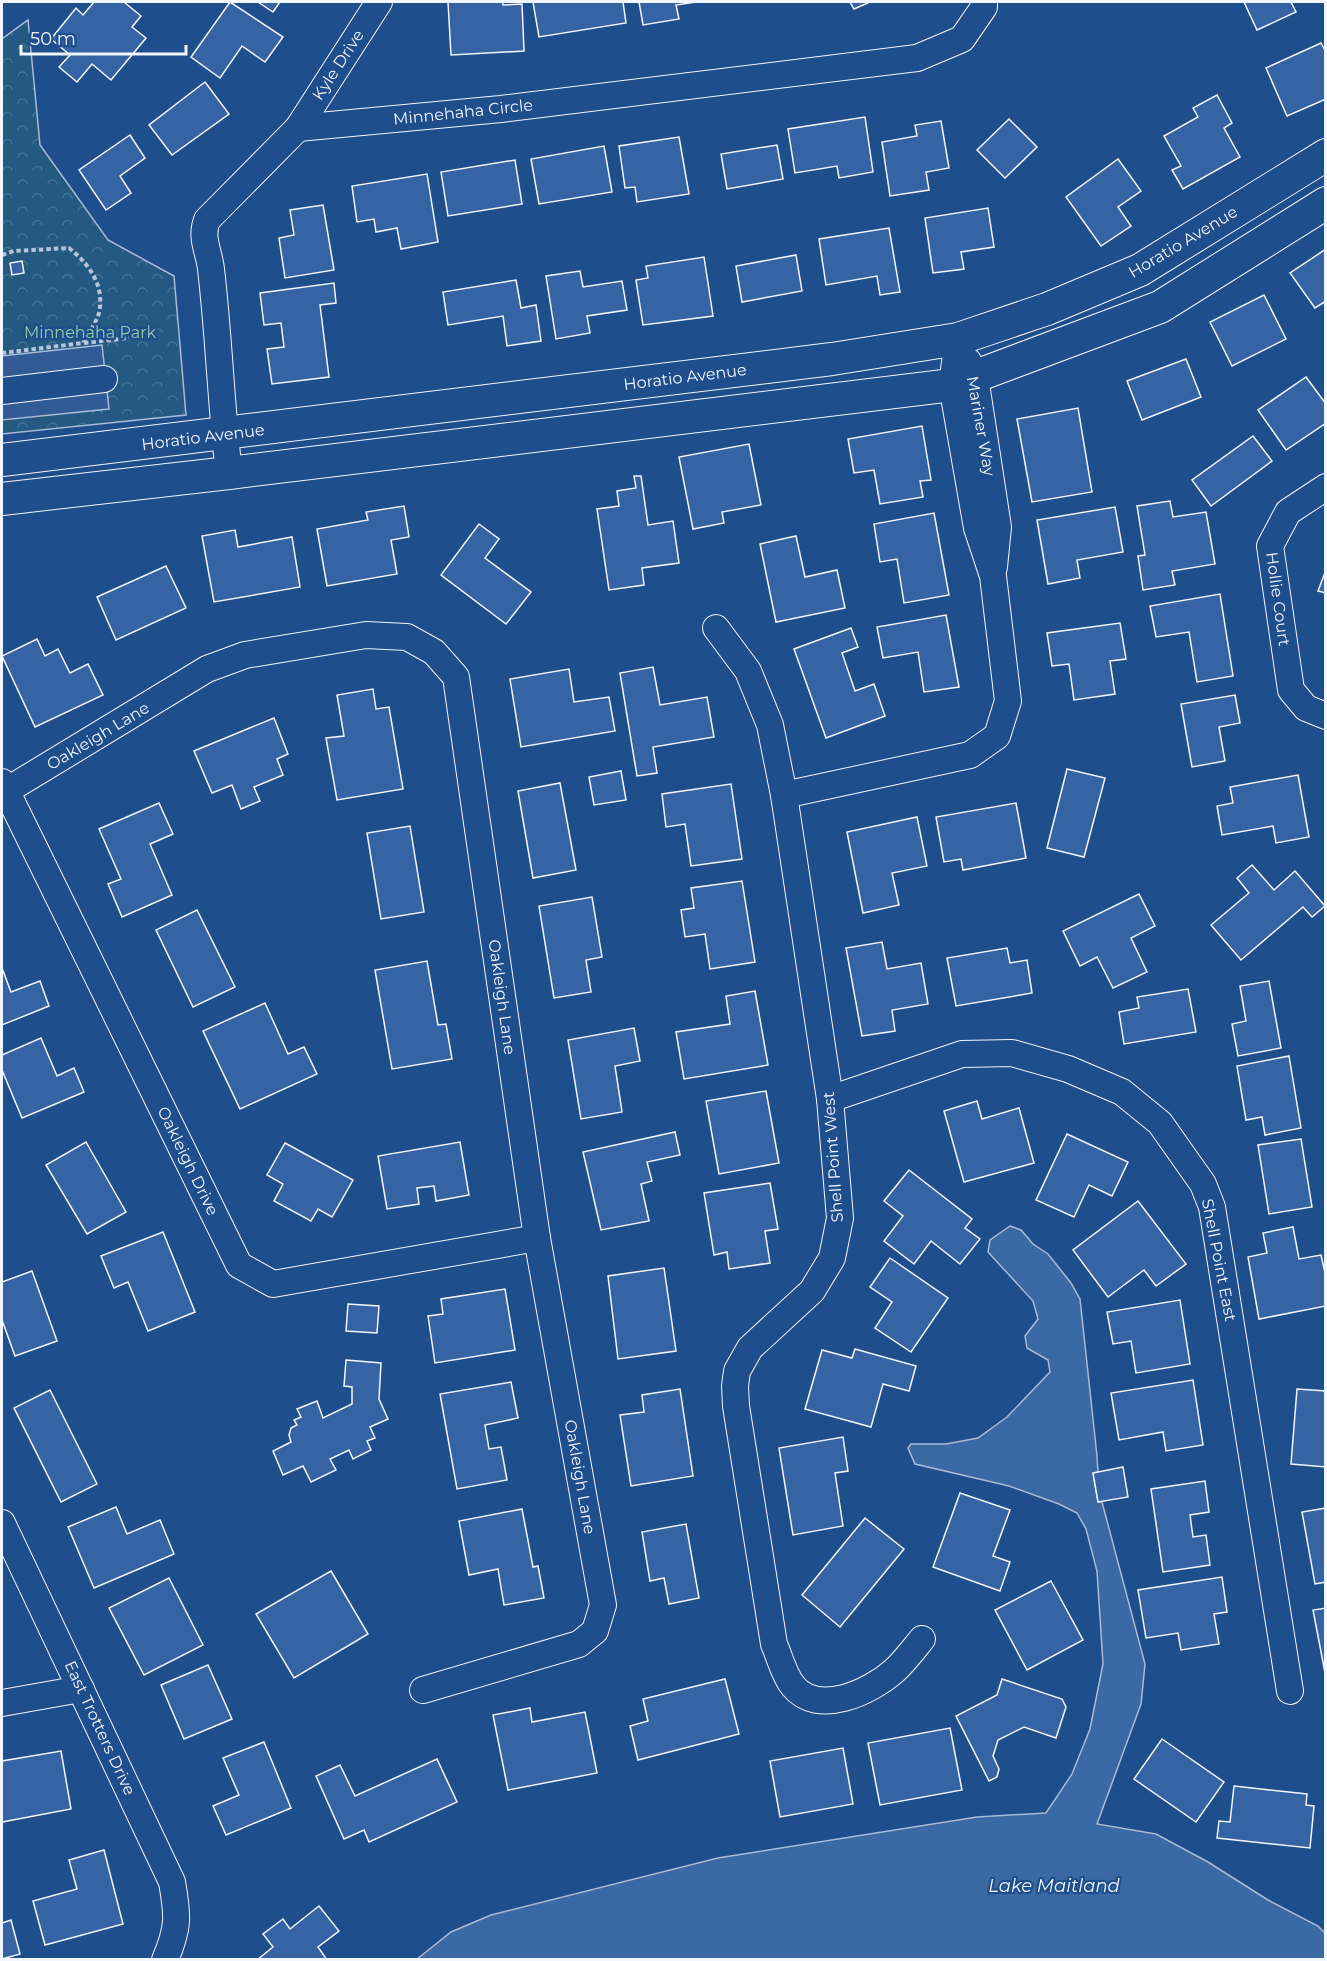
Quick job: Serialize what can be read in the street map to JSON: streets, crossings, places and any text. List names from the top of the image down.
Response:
{
  "streets": {
    "main road": ["Horatio Avenue"],
    "street": [
      "Kyle Drive",
      "Minnehaha Circle",
      "Mariner Way",
      "Hollie Court",
      "Oakleigh Lane",
      "Shell Point West",
      "Oakleigh Drive",
      "Shell Point East",
      "East Trotters Drive"
    ]
  },
  "crossings": [
    ["Kyle Drive", "Minnehaha Circle"],
    ["Horatio Avenue", "Mariner Way"],
    ["Mariner Way", "Shell Point West"],
    ["Oakleigh Lane", "Oakleigh Drive"],
    ["Shell Point West", "Shell Point East"]
  ],
  "water": ["Lake Maitland"],
  "parks": ["Minnehaha Park"],
  "scale_bar": "50 m"
}
